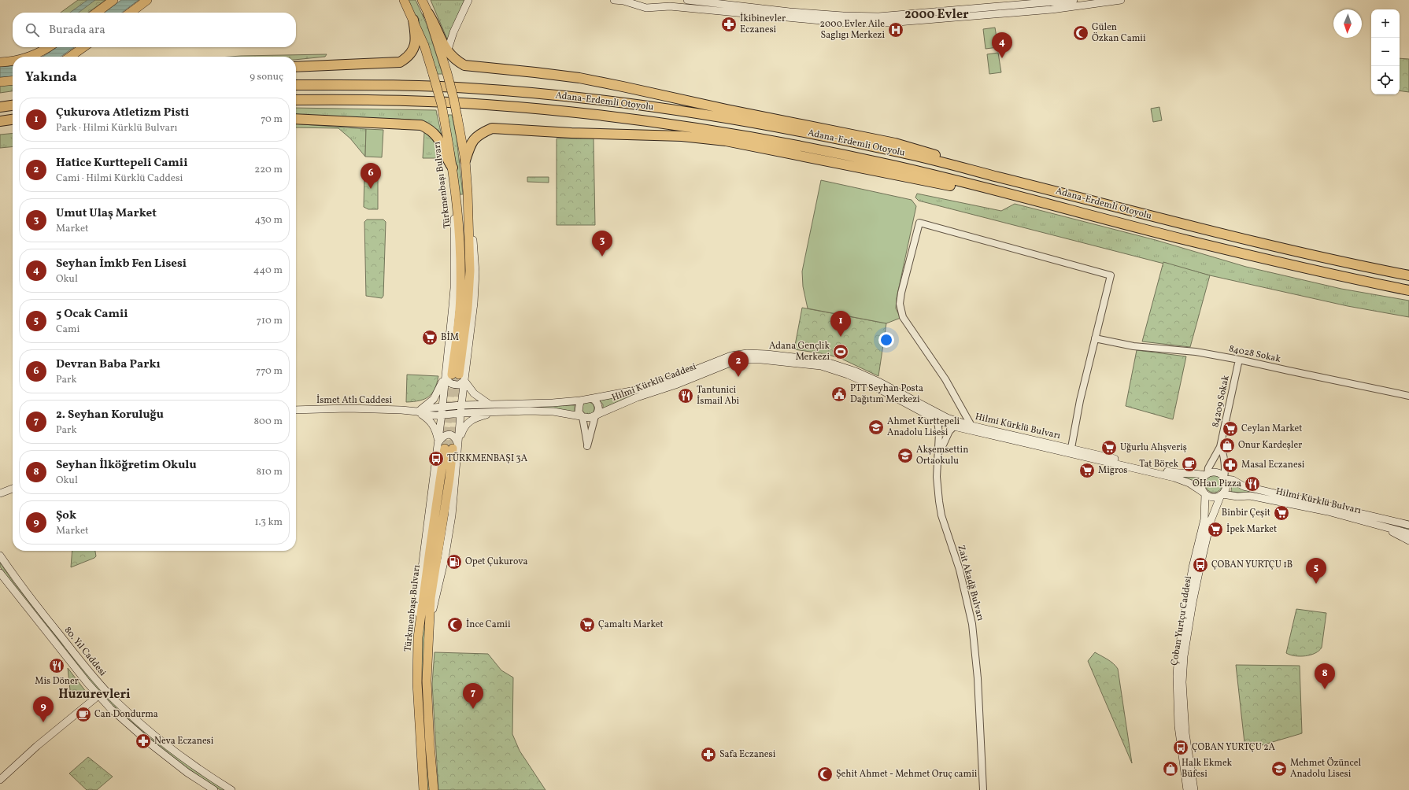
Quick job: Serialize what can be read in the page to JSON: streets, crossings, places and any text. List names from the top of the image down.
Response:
{
  "streets": {
    "highway": ["Adana-Erdemli Otoyolu"],
    "main road": [
      "Türkmenbaşı Bulvarı",
      "Hilmi Kürklü Caddesi",
      "İsmet Atlı Caddesi",
      "Hilmi Kürklü Bulvarı",
      "Çoban Yurtçu Caddesi",
      "80. Yıl Caddesi"
    ],
    "street": ["84028 Sokak", "84209 Sokak", "Zait Akadğ Bulvarı"]
  },
  "crossings": [
    ["84028 Sokak", "84209 Sokak"],
    ["Hilmi Kürklü Caddesi", "İsmet Atlı Caddesi"],
    ["Hilmi Kürklü Caddesi", "Hilmi Kürklü Bulvarı"],
    ["Hilmi Kürklü Caddesi", "Zait Akadğ Bulvarı"],
    ["Hilmi Kürklü Bulvarı", "Zait Akadğ Bulvarı"],
    ["Hilmi Kürklü Bulvarı", "Çoban Yurtçu Caddesi"]
  ],
  "districts": ["2000 Evler", "Huzurevleri"],
  "places": {
    "pharmacy": [
      "İkibinevler Eczanesi",
      "Masal Eczanesi",
      "Neva Eczanesi",
      "Safa Eczanesi"
    ],
    "hospital": ["2000 Evler Aile Saglıgı Merkezi"],
    "mosque": ["Gülen Özkan Camii", "İnce Camii", "Şehit Ahmet - Mehmet Oruç camii"],
    "supermarket": [
      "BİM",
      "Ceylan Market",
      "Uğurlu Alışveriş",
      "Migros",
      "Binbir Çeşit",
      "İpek Market",
      "Çamaltı Market"
    ],
    "sports": ["Adana Gençlik Merkezi"],
    "public building": ["PTT Seyhan Posta Dağıtım Merkezi"],
    "restaurant": ["Tantunici İsmail Abi", "OHan Pizza", "Mis Döner"],
    "school or university": ["Ahmet Kurttepeli Anadolu Lisesi", "Akşemsettin Ortaokulu", "Mehmet Özüncel Anadolu Lisesi"],
    "shop": ["Onur Kardeşler", "Halk Ekmek Büfesi"],
    "bus stop": ["TÜRKMENBAŞI 3A", "ÇOBAN YURTÇU 1B", "ÇOBAN YURTÇU 2A"],
    "cafe": ["Tat Börek", "Can Dondurma"],
    "fuel station": ["Opet Çukurova"]
  },
  "north": "bottom",
  "page": {
    "map_buttons": ["+", "−"],
    "search": "Burada ara",
    "pins": [
      "4",
      "6",
      "3",
      "1",
      "2",
      "5",
      "8",
      "7",
      "9"
    ],
    "heading": ["Yakında", "9 sonuç"],
    "list": [
      {
        "mark": "1",
        "name": "Çukurova Atletizm Pisti",
        "note": "Park · Hilmi Kürklü Bulvarı",
        "value": "70 m"
      },
      {
        "mark": "2",
        "name": "Hatice Kurttepeli Camii",
        "note": "Cami · Hilmi Kürklü Caddesi",
        "value": "220 m"
      },
      {
        "mark": "3",
        "name": "Umut Ulaş Market",
        "note": "Market",
        "value": "430 m"
      },
      {
        "mark": "4",
        "name": "Seyhan İmkb Fen Lisesi",
        "note": "Okul",
        "value": "440 m"
      },
      {
        "mark": "5",
        "name": "5 Ocak Camii",
        "note": "Cami",
        "value": "710 m"
      },
      {
        "mark": "6",
        "name": "Devran Baba Parkı",
        "note": "Park",
        "value": "770 m"
      },
      {
        "mark": "7",
        "name": "2. Seyhan Koruluğu",
        "note": "Park",
        "value": "800 m"
      },
      {
        "mark": "8",
        "name": "Seyhan İlköğretim Okulu",
        "note": "Okul",
        "value": "810 m"
      },
      {
        "mark": "9",
        "name": "Şok",
        "note": "Market",
        "value": "1.3 km"
      }
    ]
  }
}
